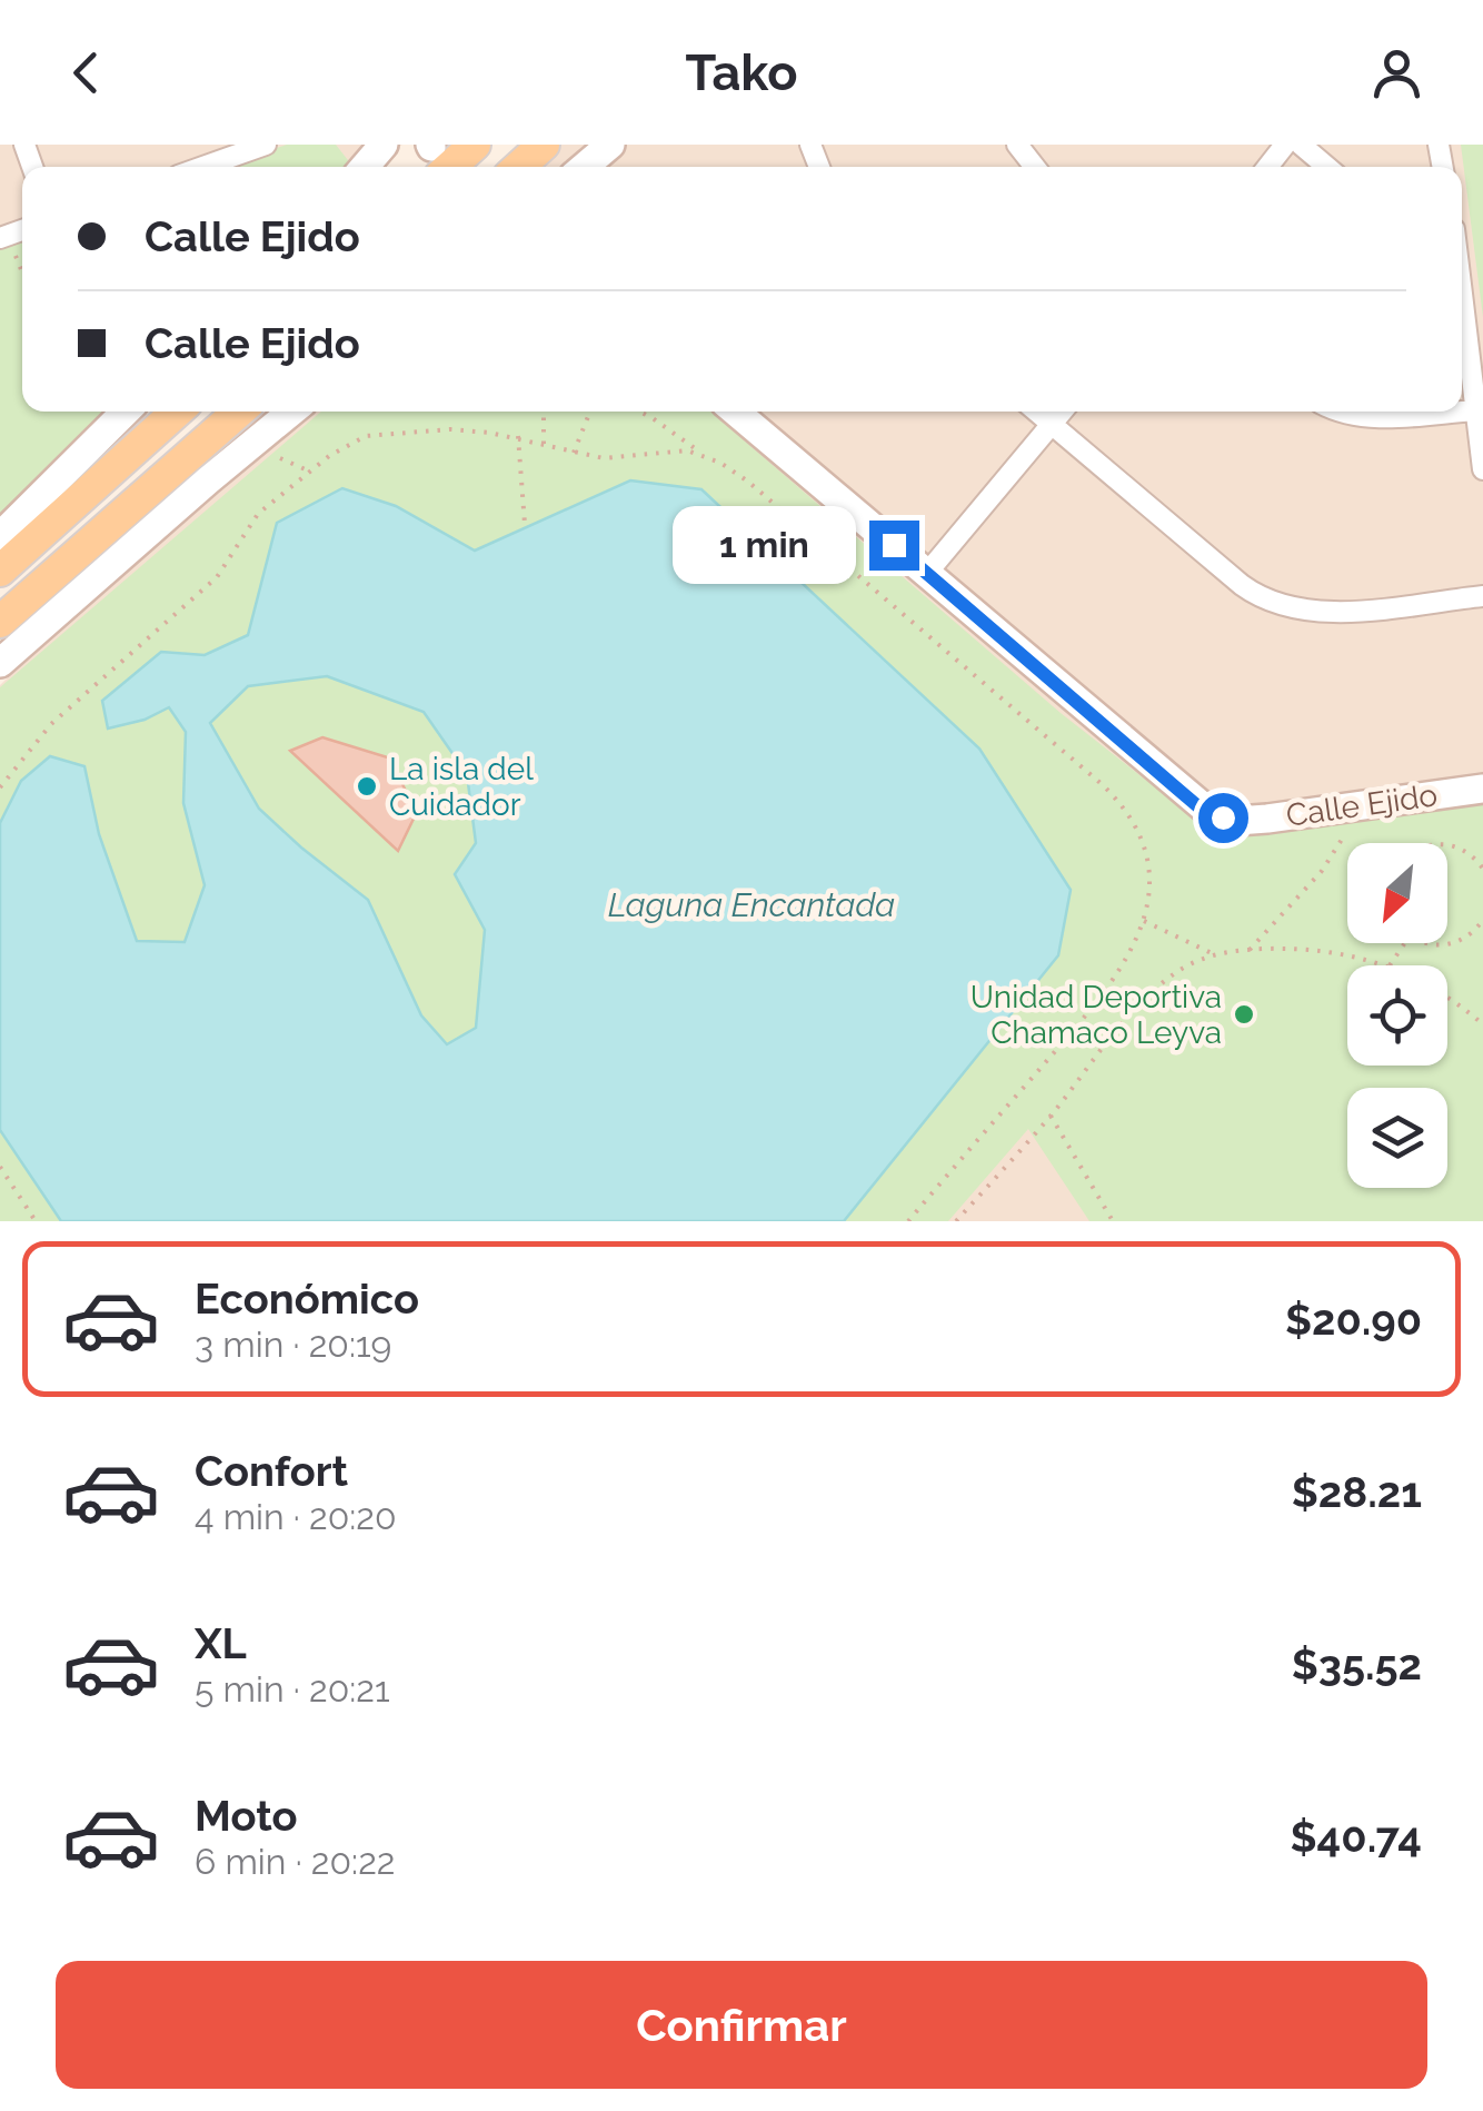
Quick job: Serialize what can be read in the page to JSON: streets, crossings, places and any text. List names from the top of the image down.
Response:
{
  "streets": {
    "street": ["Calle Ejido"]
  },
  "water": ["Laguna Encantada"],
  "places": ["La isla del Cuidador", "Unidad Deportiva Chamaco Leyva"],
  "north": "bottom left",
  "page": {
    "header": "Tako",
    "banner": ["Calle Ejido", "Calle Ejido"],
    "bubble": "1 min",
    "list": [
      {
        "name": "Económico",
        "note": "3 min · 20:19",
        "value": "$20.90"
      },
      {
        "name": "Confort",
        "note": "4 min · 20:20",
        "value": "$28.21"
      },
      {
        "name": "XL",
        "note": "5 min · 20:21",
        "value": "$35.52"
      },
      {
        "name": "Moto",
        "note": "6 min · 20:22",
        "value": "$40.74"
      }
    ],
    "buttons": "Confirmar"
  }
}
